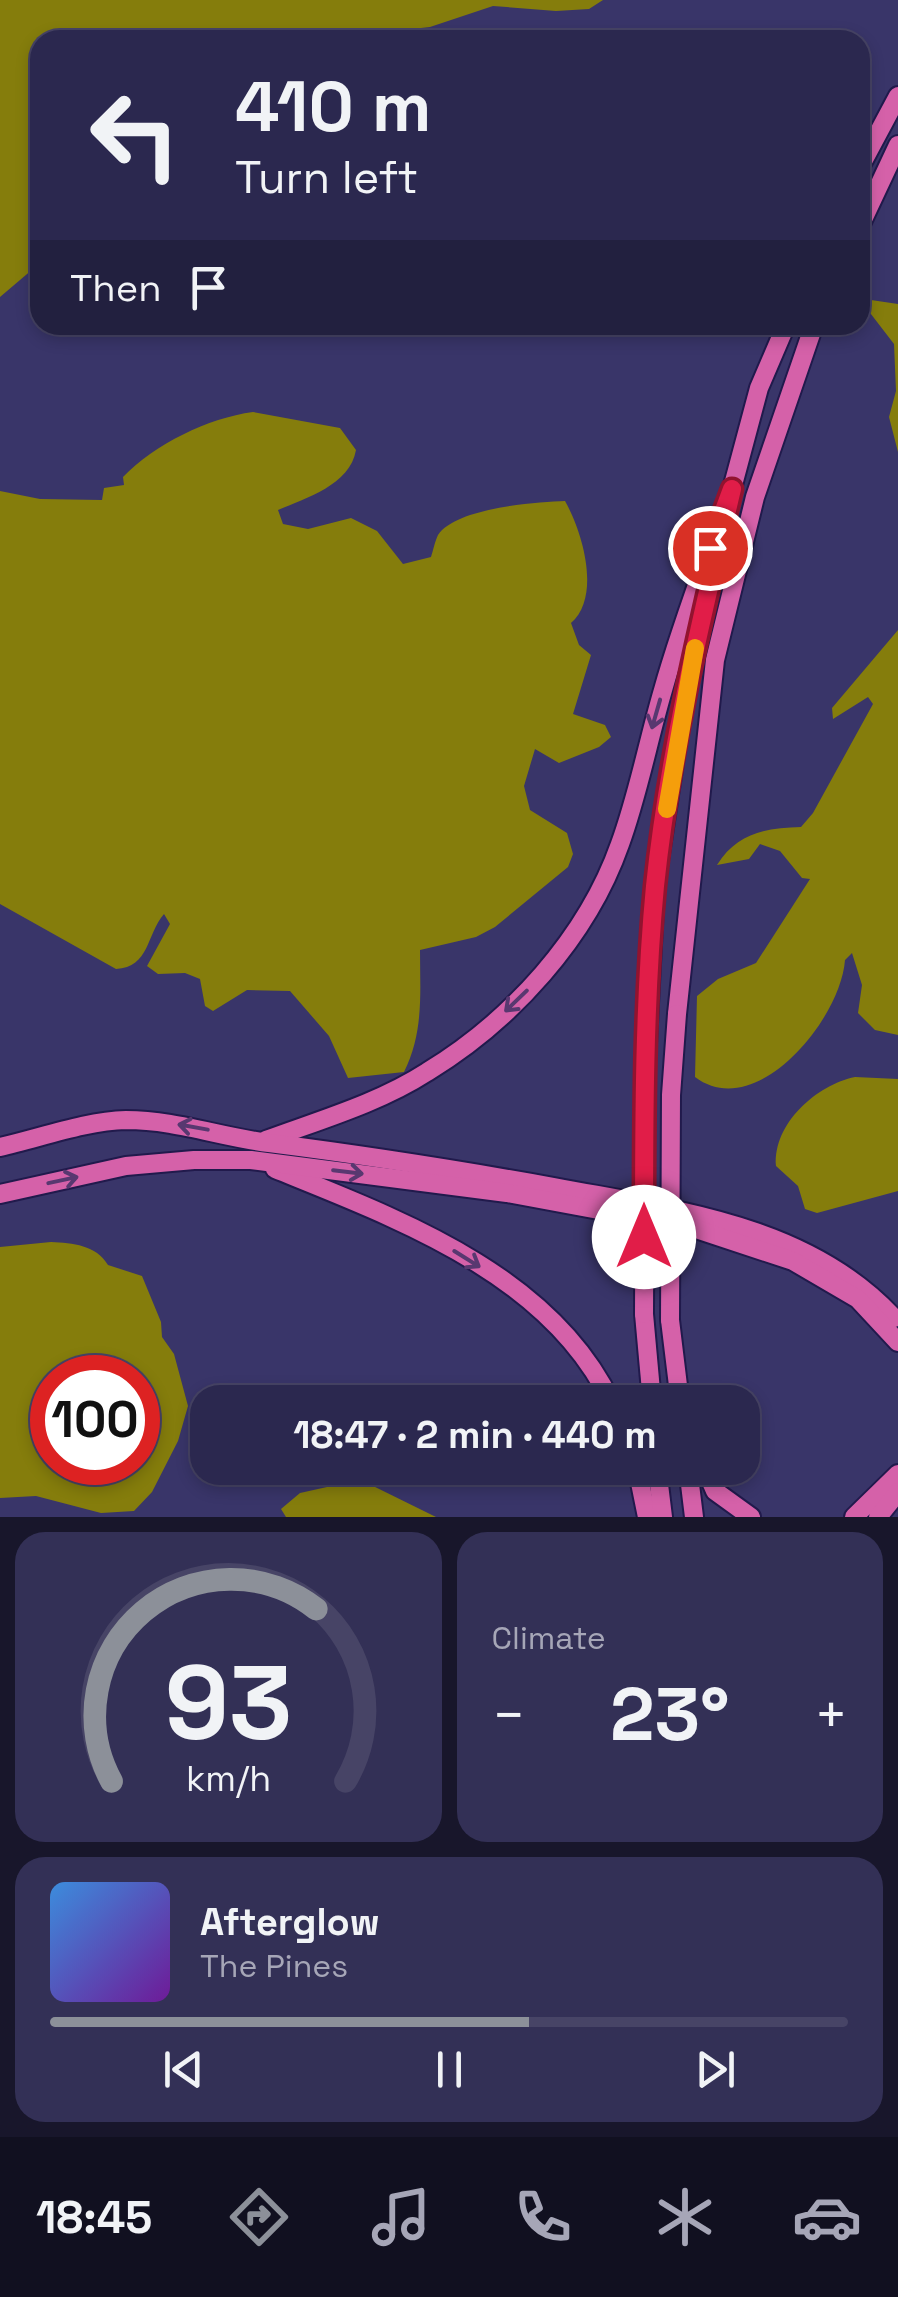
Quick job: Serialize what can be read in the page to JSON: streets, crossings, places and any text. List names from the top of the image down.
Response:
{
  "page": {
    "turn": ["410 m", "Turn left"],
    "then": "Then",
    "limit": "100",
    "trip": "18:47 · 2 min · 440 m",
    "tile": "Climate",
    "heat": ["−", "23°", "+"],
    "song": ["Afterglow", "The Pines"],
    "tabs": "18:45",
    "gauge": ["93", "km/h"]
  }
}
